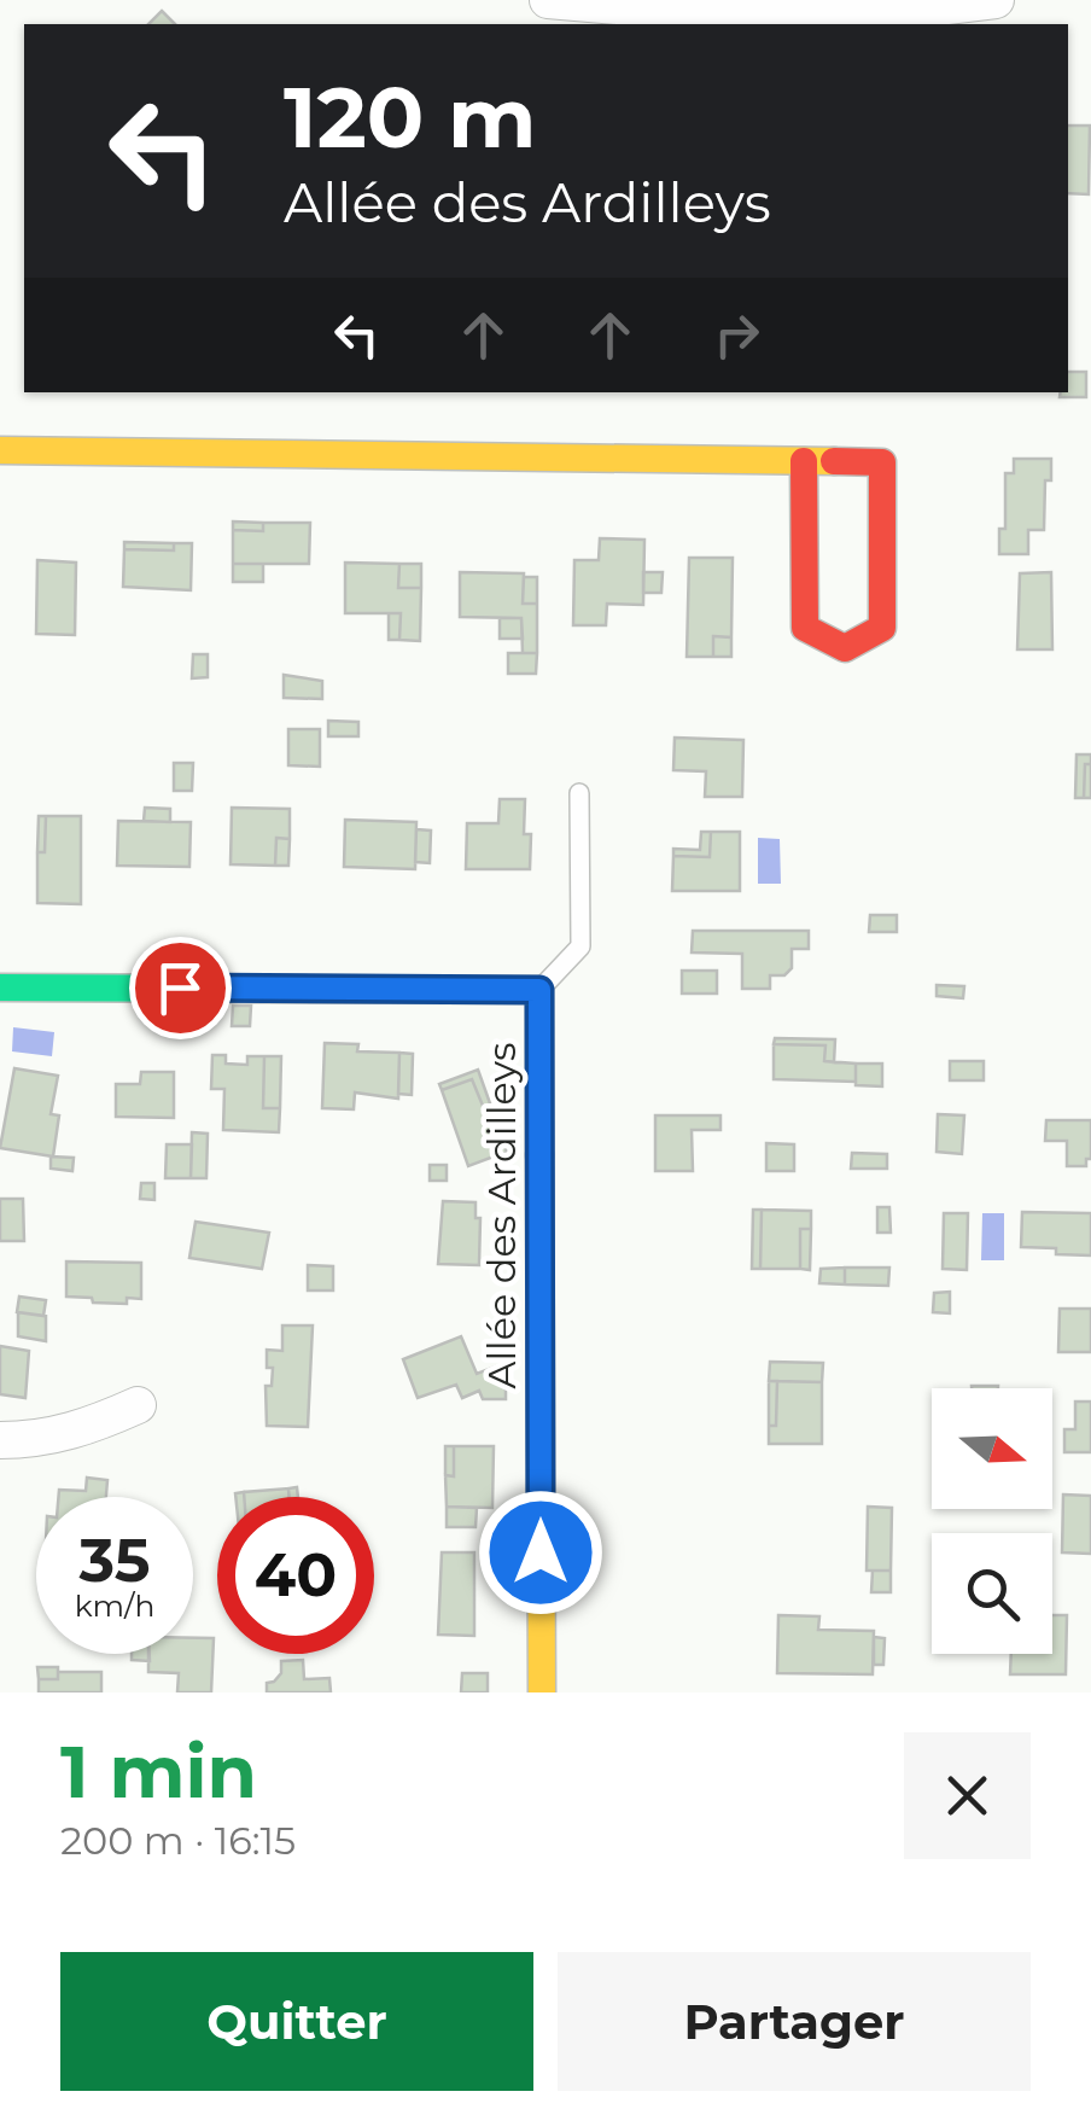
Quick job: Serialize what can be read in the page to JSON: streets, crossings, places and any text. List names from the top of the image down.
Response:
{
  "streets": {
    "street": ["Allée des Ardilleys"]
  },
  "north": "right",
  "page": {
    "turn": ["120 m", "Allée des Ardilleys"],
    "speed": "35 km/h",
    "limit": "40",
    "heading": ["1 min", "200 m · 16:15"],
    "buttons": ["Quitter", "Partager"]
  }
}
